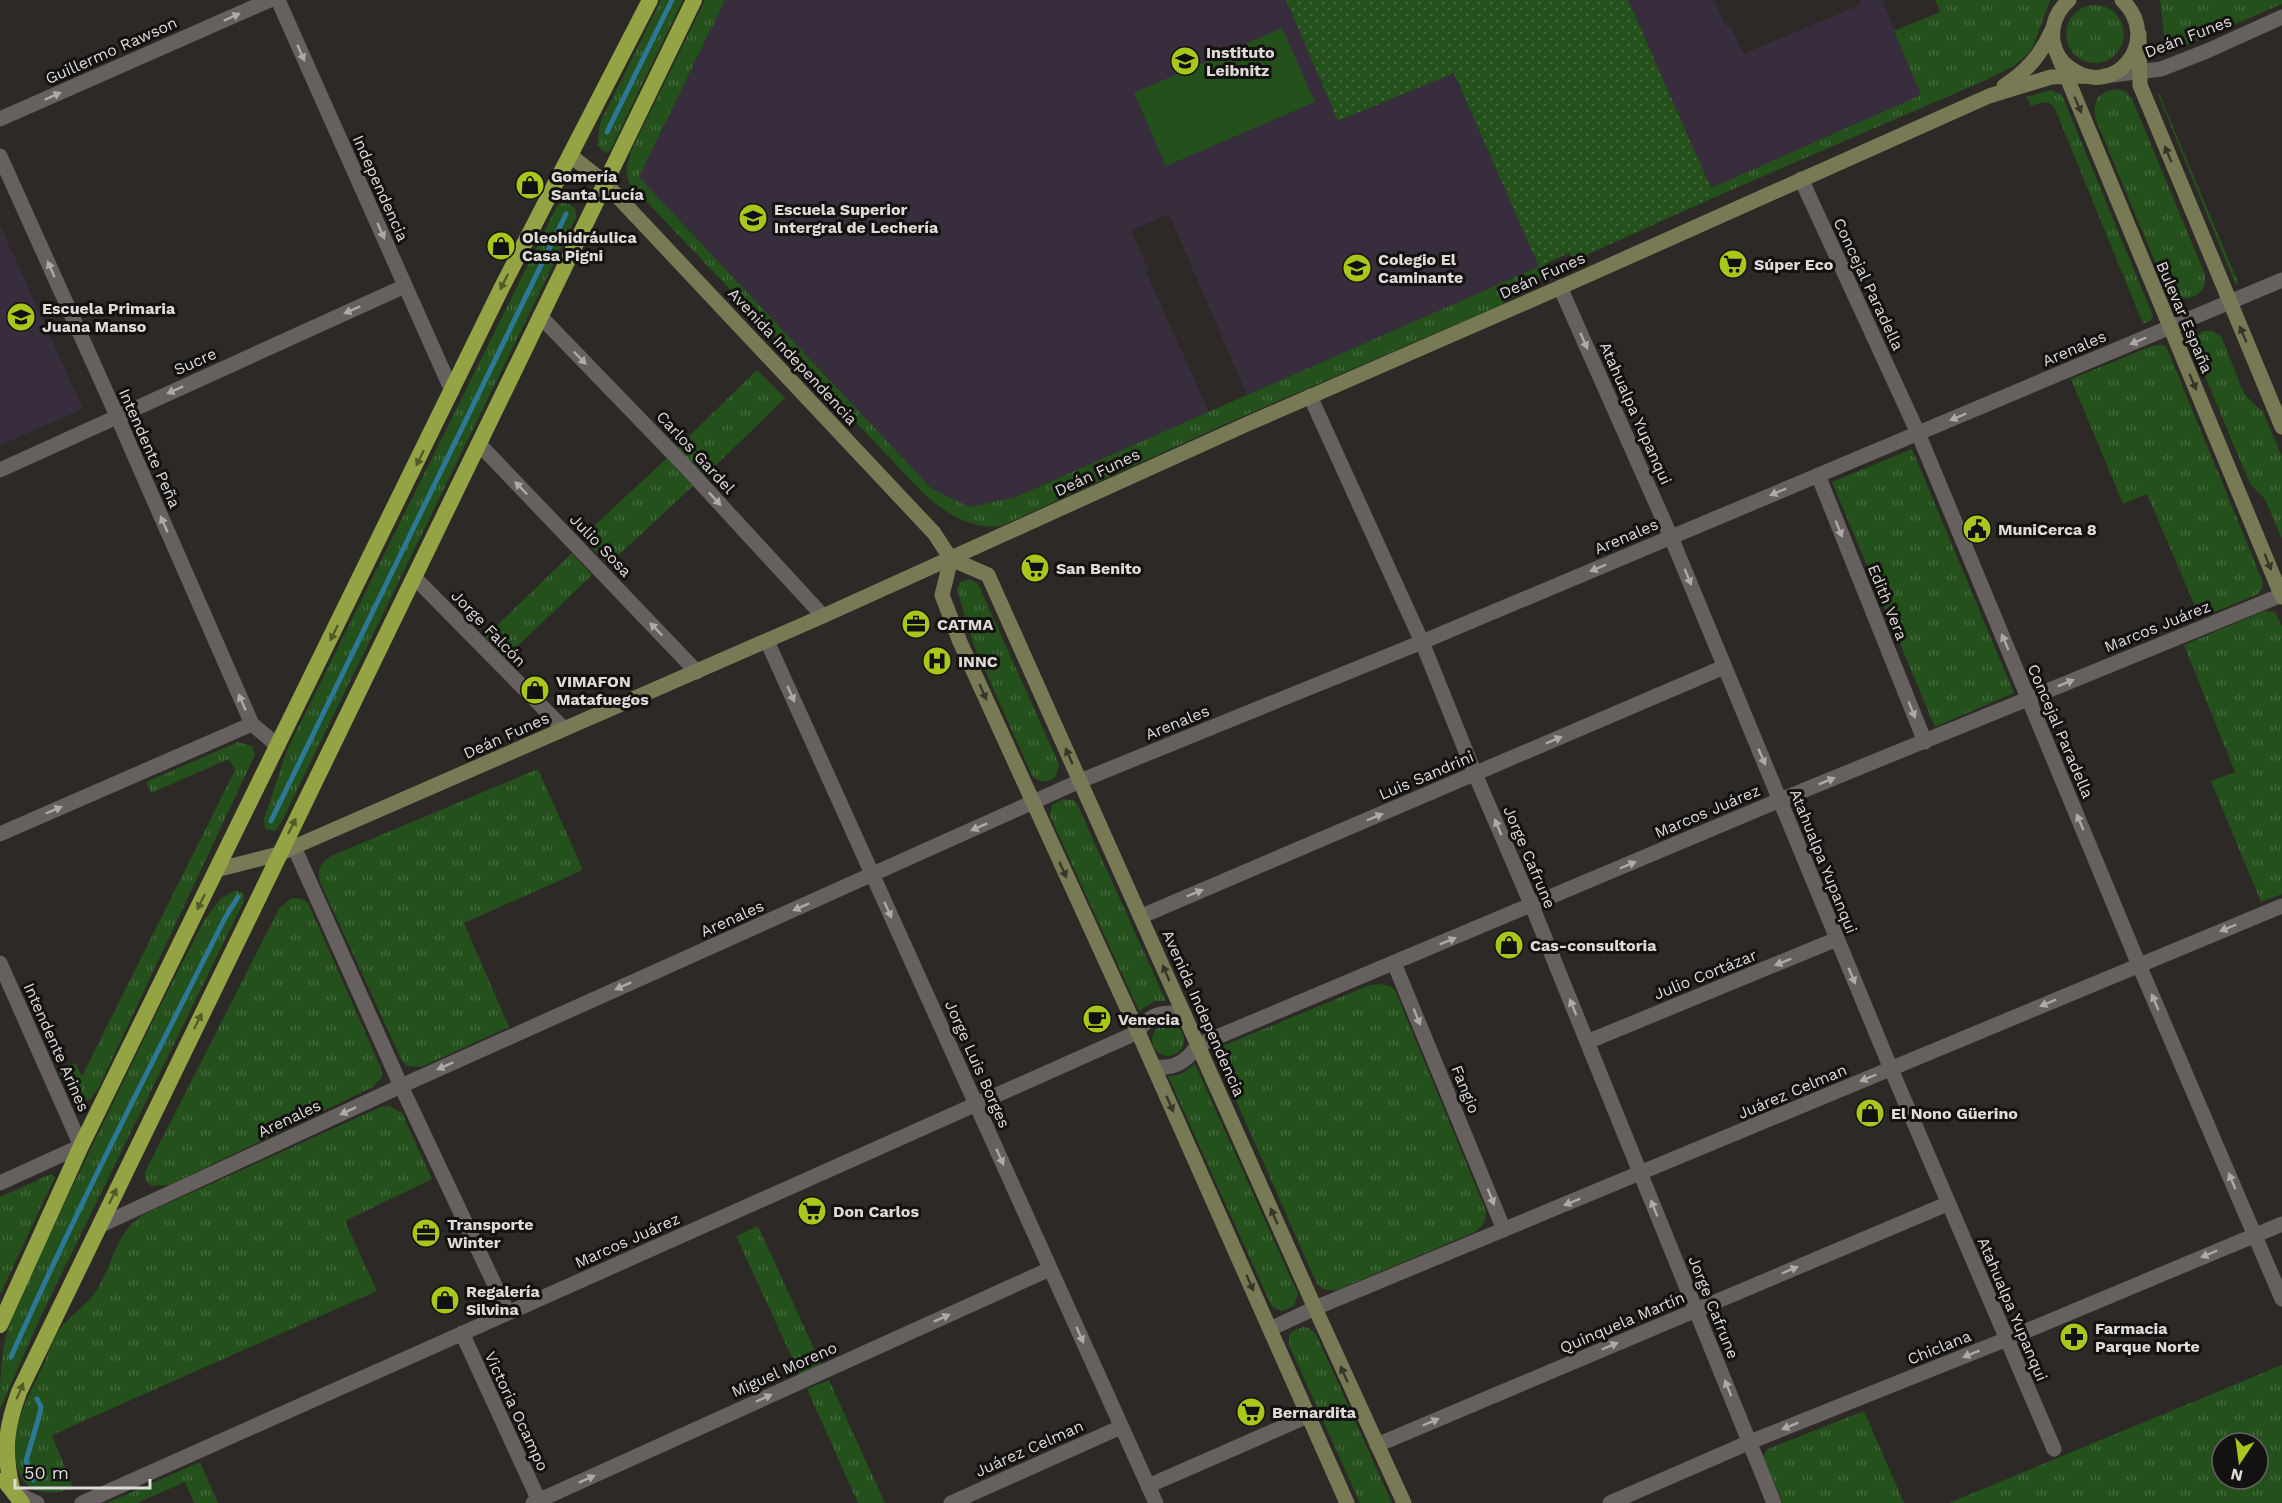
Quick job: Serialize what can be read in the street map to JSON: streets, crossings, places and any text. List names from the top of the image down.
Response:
{
  "streets": {
    "main road": ["Deán Funes", "Bulevar España", "Avenida Independencia"],
    "street": [
      "Guillermo Rawson",
      "Independencia",
      "Concejal Paradella",
      "Arenales",
      "Sucre",
      "Atahualpa Yupanqui",
      "Intendente Peña",
      "Carlos Gardel",
      "Julio Sosa",
      "Edith Vera",
      "Marcos Juárez",
      "Jorge Falcón",
      "Luis Sandrini",
      "Jorge Cafrune",
      "Julio Cortázar",
      "Intendente Arines",
      "Jorge Luis Borges",
      "Fangio",
      "Juárez Celman",
      "Quinquela Martín",
      "Chiclana",
      "Miguel Moreno",
      "Victoria Ocampo"
    ]
  },
  "crossings": [
    ["Deán Funes", "Concejal Paradella"],
    ["Deán Funes", "Bulevar España"],
    ["Deán Funes", "Avenida Independencia"],
    ["Deán Funes", "Atahualpa Yupanqui"],
    ["Deán Funes", "Carlos Gardel"],
    ["Deán Funes", "Julio Sosa"],
    ["Deán Funes", "Jorge Falcón"],
    ["Deán Funes", "Jorge Cafrune"],
    ["Deán Funes", "Jorge Luis Borges"],
    ["Independencia", "Sucre"],
    ["Concejal Paradella", "Arenales"],
    ["Concejal Paradella", "Marcos Juárez"],
    ["Concejal Paradella", "Juárez Celman"],
    ["Concejal Paradella", "Chiclana"],
    ["Bulevar España", "Arenales"],
    ["Bulevar España", "Marcos Juárez"],
    ["Arenales", "Avenida Independencia"],
    ["Arenales", "Atahualpa Yupanqui"],
    ["Arenales", "Edith Vera"],
    ["Arenales", "Jorge Cafrune"],
    ["Arenales", "Jorge Luis Borges"],
    ["Avenida Independencia", "Marcos Juárez"],
    ["Avenida Independencia", "Luis Sandrini"],
    ["Avenida Independencia", "Juárez Celman"],
    ["Avenida Independencia", "Quinquela Martín"],
    ["Sucre", "Intendente Peña"],
    ["Atahualpa Yupanqui", "Marcos Juárez"],
    ["Atahualpa Yupanqui", "Luis Sandrini"],
    ["Atahualpa Yupanqui", "Julio Cortázar"],
    ["Atahualpa Yupanqui", "Juárez Celman"],
    ["Atahualpa Yupanqui", "Quinquela Martín"],
    ["Atahualpa Yupanqui", "Chiclana"],
    ["Edith Vera", "Marcos Juárez"],
    ["Marcos Juárez", "Jorge Cafrune"],
    ["Marcos Juárez", "Jorge Luis Borges"],
    ["Marcos Juárez", "Fangio"],
    ["Marcos Juárez", "Victoria Ocampo"],
    ["Luis Sandrini", "Jorge Cafrune"],
    ["Jorge Cafrune", "Julio Cortázar"],
    ["Jorge Cafrune", "Juárez Celman"],
    ["Jorge Cafrune", "Quinquela Martín"],
    ["Jorge Cafrune", "Chiclana"],
    ["Jorge Luis Borges", "Juárez Celman"],
    ["Jorge Luis Borges", "Miguel Moreno"],
    ["Fangio", "Juárez Celman"],
    ["Miguel Moreno", "Victoria Ocampo"]
  ],
  "one_way": [
    "Guillermo Rawson",
    "Independencia",
    "Concejal Paradella",
    "Arenales",
    "Sucre",
    "Atahualpa Yupanqui",
    "Intendente Peña",
    "Carlos Gardel",
    "Julio Sosa",
    "Edith Vera",
    "Luis Sandrini",
    "Jorge Cafrune",
    "Julio Cortázar",
    "Jorge Luis Borges",
    "Fangio",
    "Juárez Celman",
    "Quinquela Martín",
    "Chiclana",
    "Miguel Moreno"
  ],
  "places": {
    "school or university": [
      "Instituto Leibnitz",
      "Escuela Superior Intergral de Lechería",
      "Colegio El Caminante",
      "Escuela Primaria Juana Manso"
    ],
    "shop": [
      "Gomería Santa Lucía",
      "Oleohidráulica Casa Pigni",
      "VIMAFON Matafuegos",
      "Cas-consultoria",
      "El Nono Güerino",
      "Regalería Silvina"
    ],
    "supermarket": [
      "Súper Eco",
      "San Benito",
      "Don Carlos",
      "Bernardita"
    ],
    "public building": ["MuniCerca 8"],
    "office": ["CATMA", "Transporte Winter"],
    "hospital": ["INNC"],
    "cafe": ["Venecia"],
    "pharmacy": ["Farmacia Parque Norte"]
  },
  "scale_bar": "50 m",
  "north": "bottom"
}
